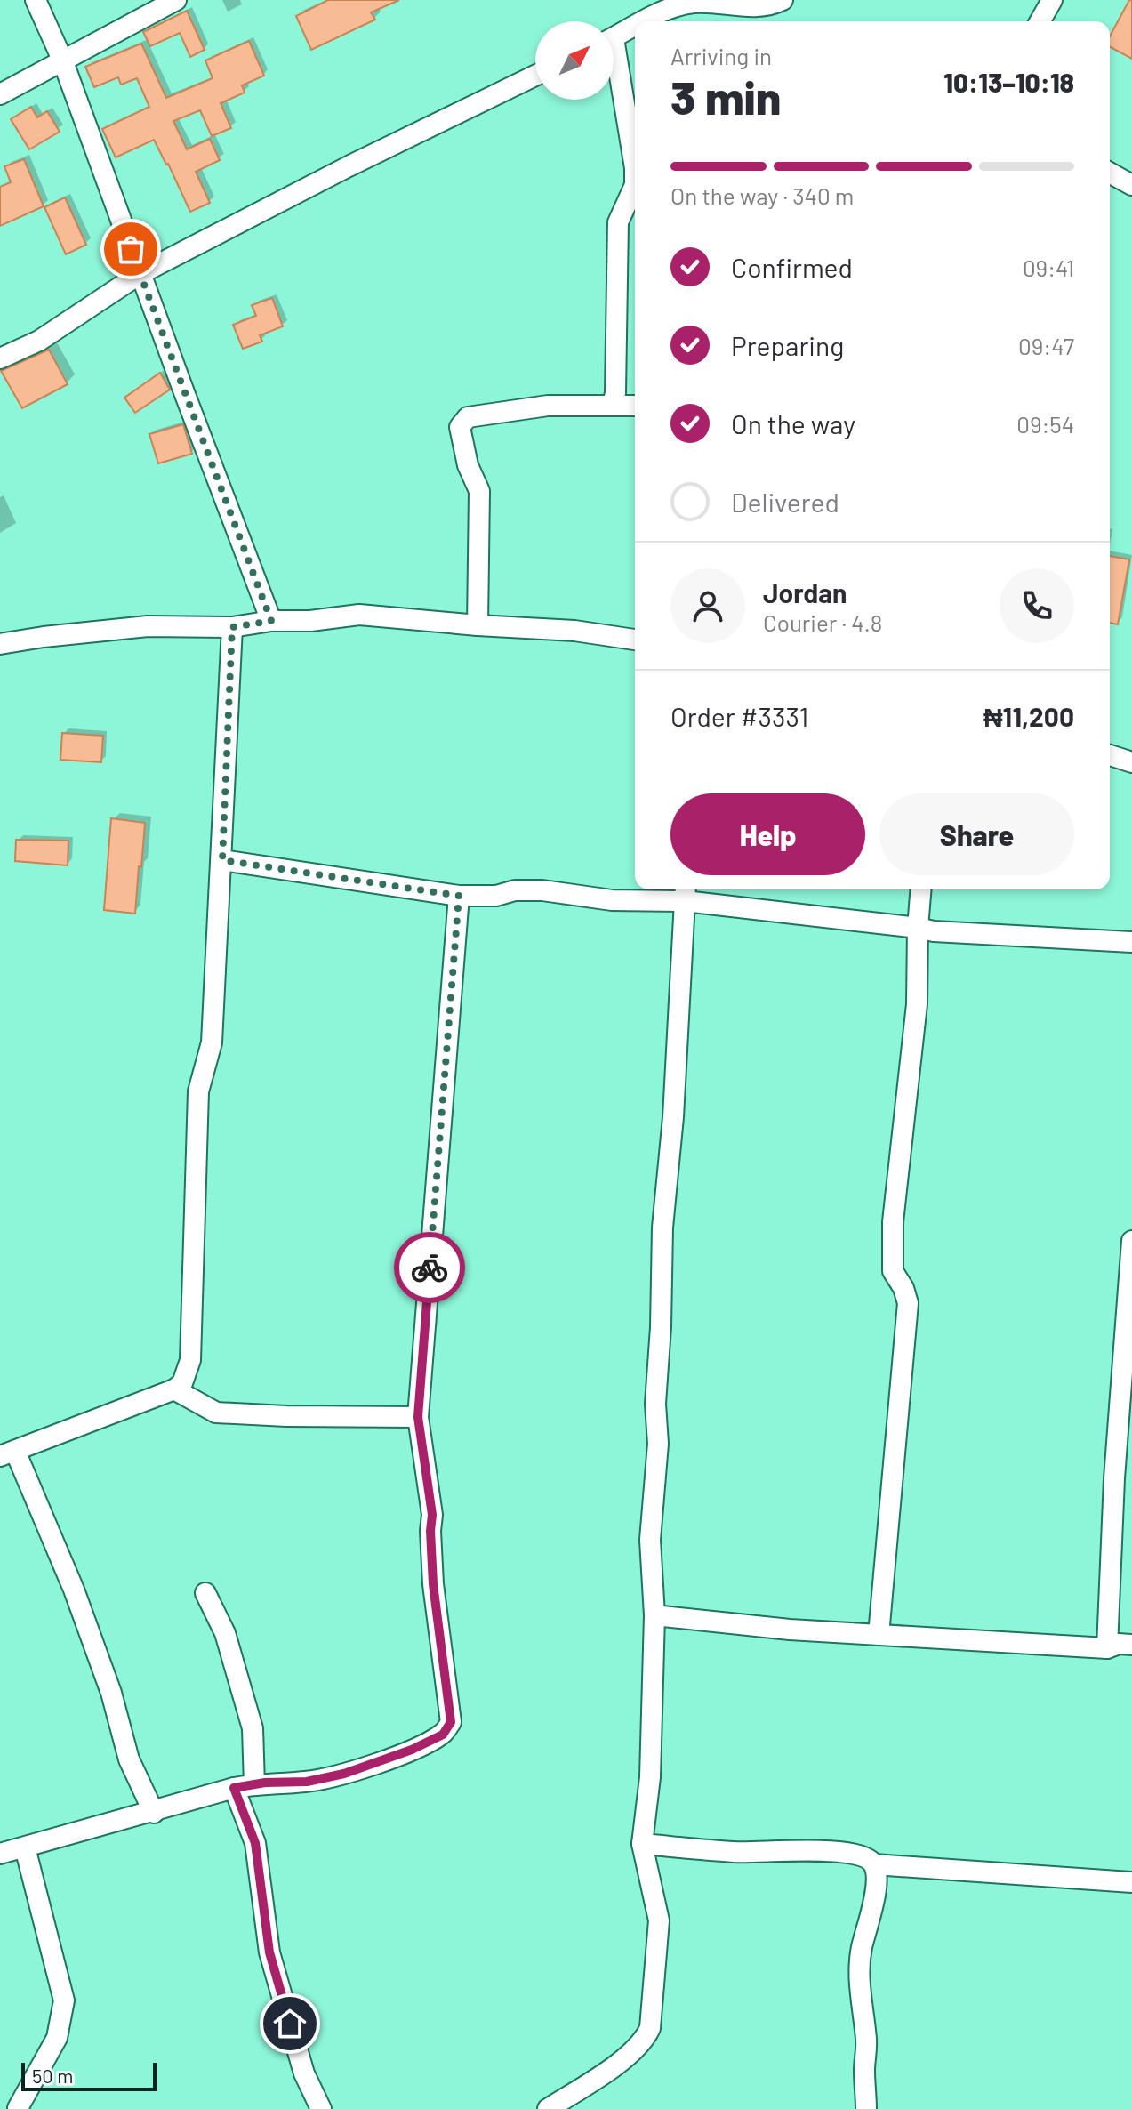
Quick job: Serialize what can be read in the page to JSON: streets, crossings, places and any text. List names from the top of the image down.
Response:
{
  "scale_bar": "50 m",
  "north": "top right",
  "page": {
    "heading": ["3 min", "Arriving in", "10:13–10:18"],
    "panel": [
      "Jordan",
      "Courier · 4.8",
      "Order #3331",
      "₦11,200"
    ],
    "bar": "On the way · 340 m",
    "list": [
      ["Confirmed", "09:41"],
      ["Preparing", "09:47"],
      ["On the way", "09:54"],
      "Delivered"
    ],
    "buttons": ["Help", "Share"],
    "scale": "50 m"
  }
}
